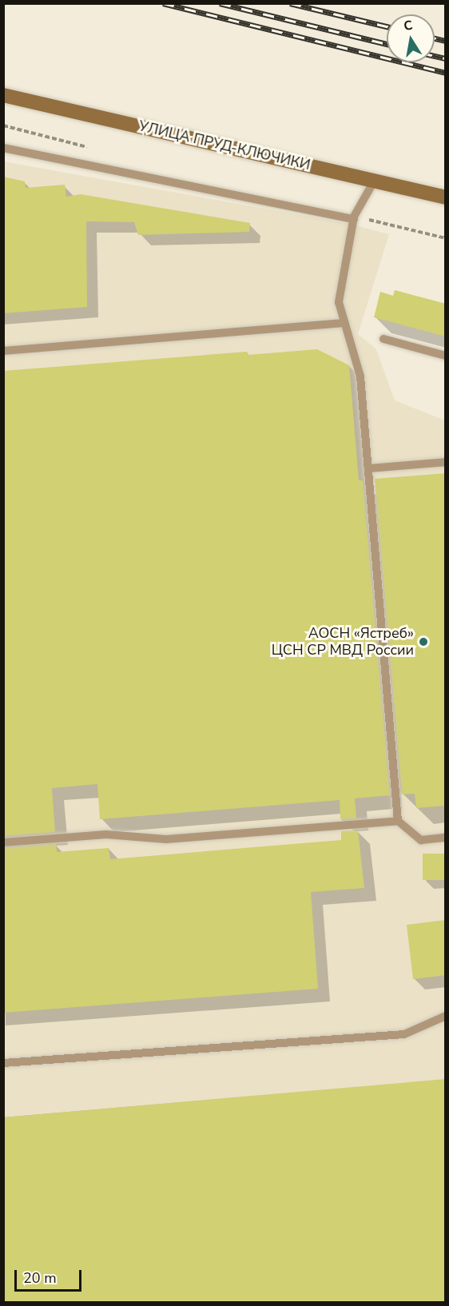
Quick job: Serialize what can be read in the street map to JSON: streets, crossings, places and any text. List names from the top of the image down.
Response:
{
  "streets": {
    "street": ["УЛИЦА ПРУД-КЛЮЧИКИ"]
  },
  "places": ["АОСН «Ястреб» ЦСН СР МВД России"],
  "scale_bar": "20 m",
  "north": "top"
}
